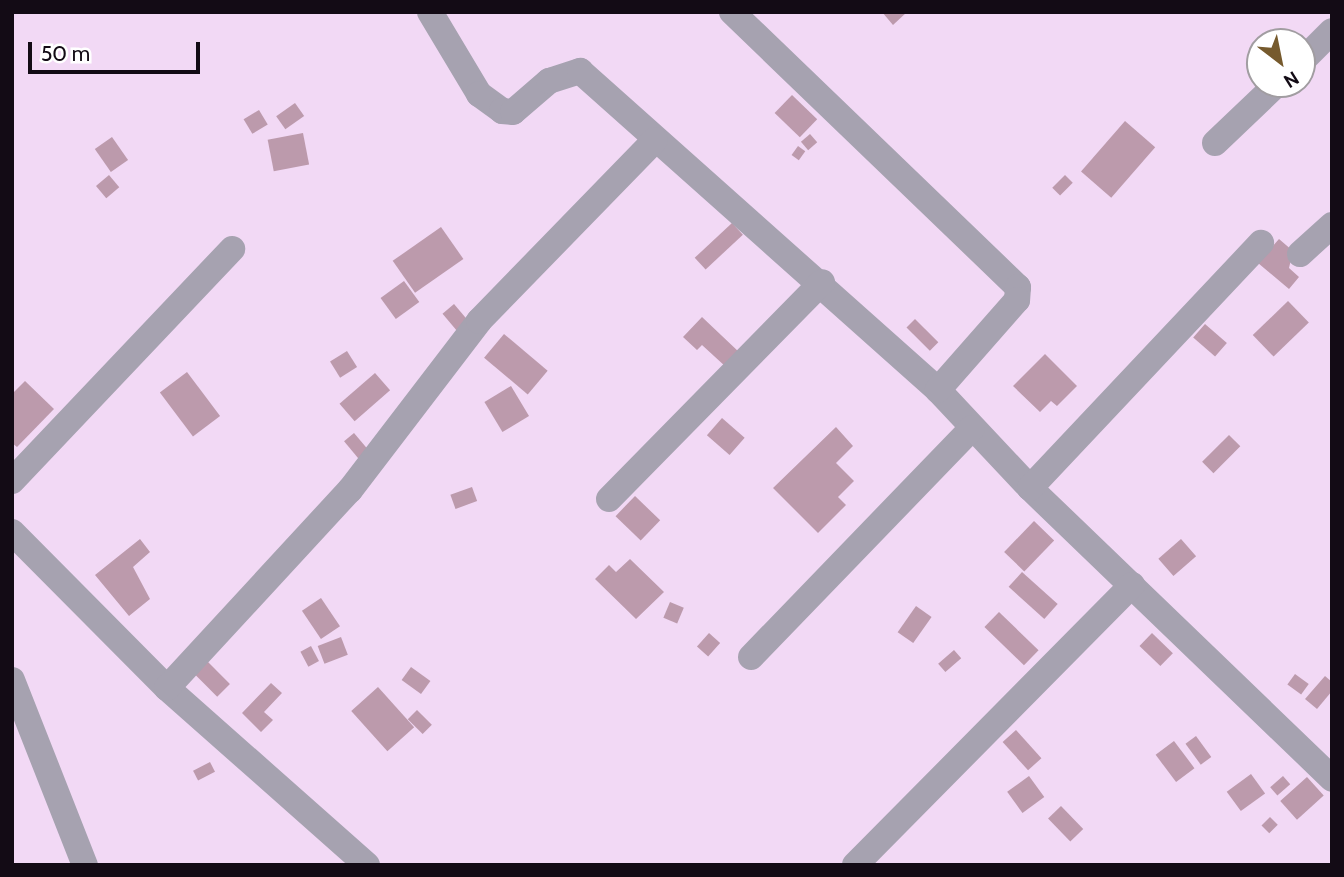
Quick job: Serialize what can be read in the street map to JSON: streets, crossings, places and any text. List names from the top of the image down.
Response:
{
  "scale_bar": "50 m",
  "north": "bottom right"
}
